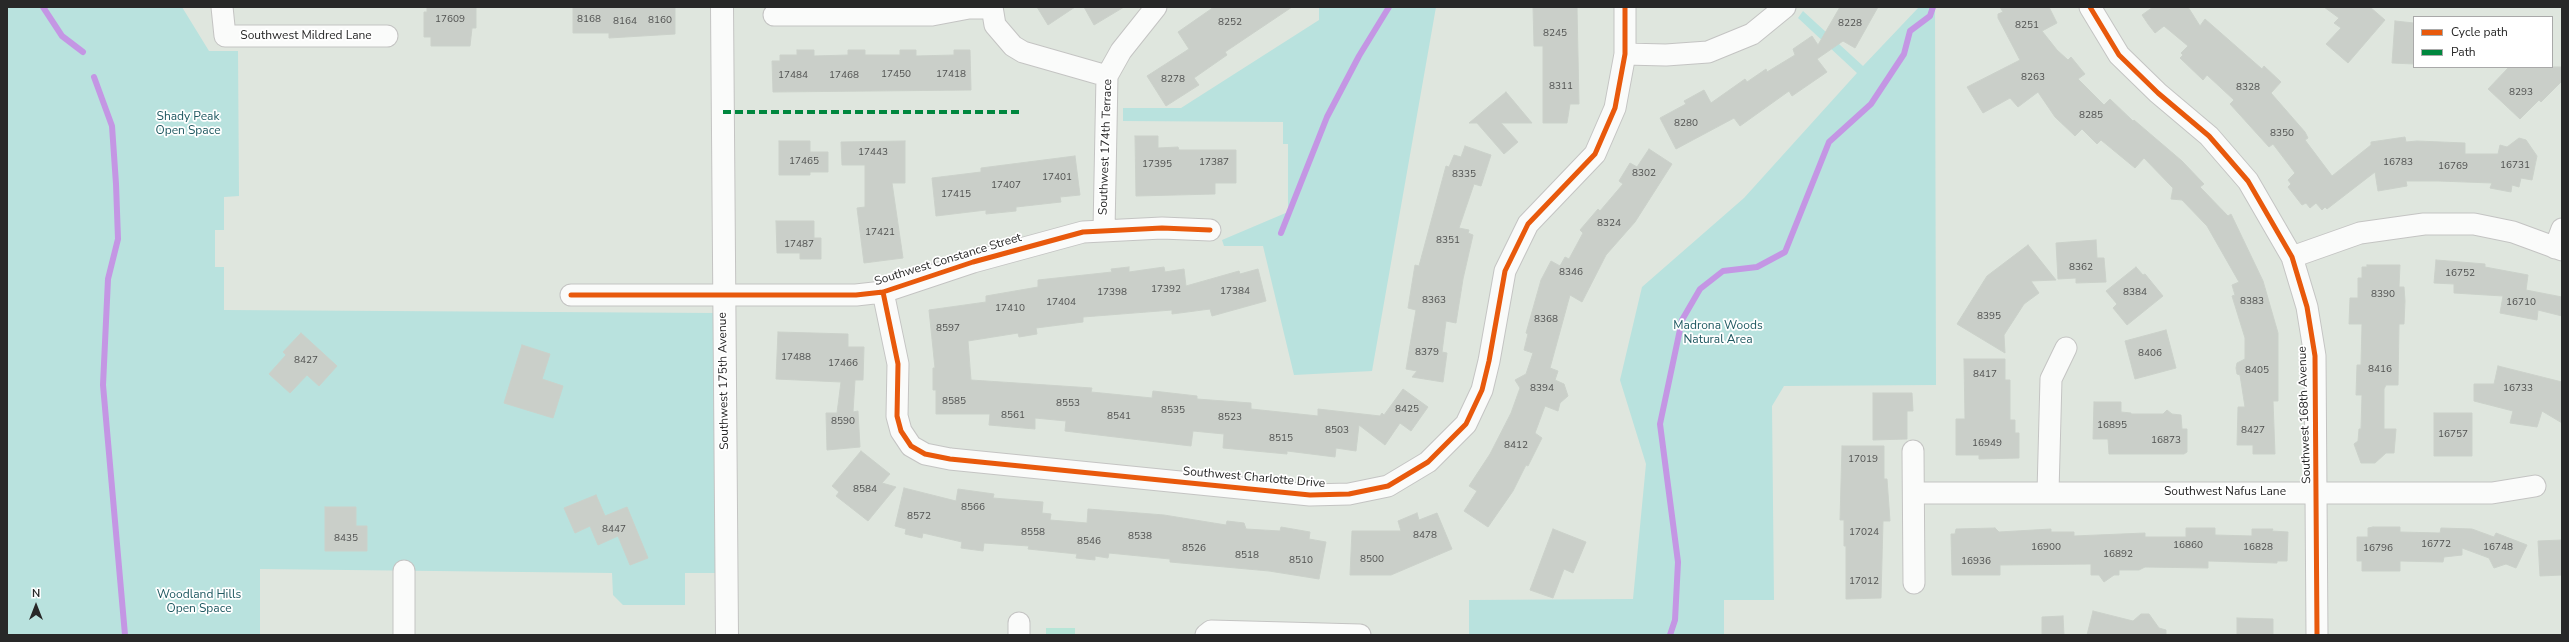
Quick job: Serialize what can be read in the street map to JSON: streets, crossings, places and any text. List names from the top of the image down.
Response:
{
  "streets": {
    "main road": ["Southwest 175th Avenue"],
    "street": [
      "Southwest Mildred Lane",
      "Southwest 174th Terrace",
      "Southwest Constance Street",
      "Southwest 168th Avenue",
      "Southwest Charlotte Drive",
      "Southwest Nafus Lane"
    ]
  },
  "crossings": [
    ["Southwest 174th Terrace", "Southwest Constance Street"],
    ["Southwest Constance Street", "Southwest 175th Avenue"],
    ["Southwest Constance Street", "Southwest Charlotte Drive"],
    ["Southwest 168th Avenue", "Southwest Nafus Lane"]
  ],
  "parks": ["Shady Peak Open Space", "Madrona Woods Natural Area", "Woodland Hills Open Space"],
  "house_numbers": [
    "17609",
    "8168",
    "8160",
    "8164",
    "8252",
    "8228",
    "8251",
    "8245",
    "17450",
    "17418",
    "17484",
    "17468",
    "8263",
    "8278",
    "8311",
    "8328",
    "8293",
    "8285",
    "8280",
    "8350",
    "17443",
    "17465",
    "17387",
    "16783",
    "17395",
    "16731",
    "16769",
    "8302",
    "8335",
    "17401",
    "17407",
    "17415",
    "8324",
    "17421",
    "8351",
    "17487",
    "8362",
    "8346",
    "16752",
    "17392",
    "17384",
    "17398",
    "8384",
    "8390",
    "8363",
    "8383",
    "17404",
    "16710",
    "17410",
    "8395",
    "8368",
    "8597",
    "8379",
    "8406",
    "17488",
    "8427",
    "17466",
    "8416",
    "8405",
    "8417",
    "8394",
    "16733",
    "8585",
    "8553",
    "8425",
    "8535",
    "8561",
    "8541",
    "8523",
    "8590",
    "16895",
    "8503",
    "8427",
    "16757",
    "8515",
    "16873",
    "16949",
    "8412",
    "17019",
    "8584",
    "8566",
    "8572",
    "8447",
    "8558",
    "17024",
    "8478",
    "8538",
    "8435",
    "8546",
    "16772",
    "16860",
    "16900",
    "16828",
    "16748",
    "8526",
    "16796",
    "16892",
    "8518",
    "8500",
    "8510",
    "16936",
    "17012"
  ],
  "legend": ["Cycle path", "Path"],
  "north": "top"
}
